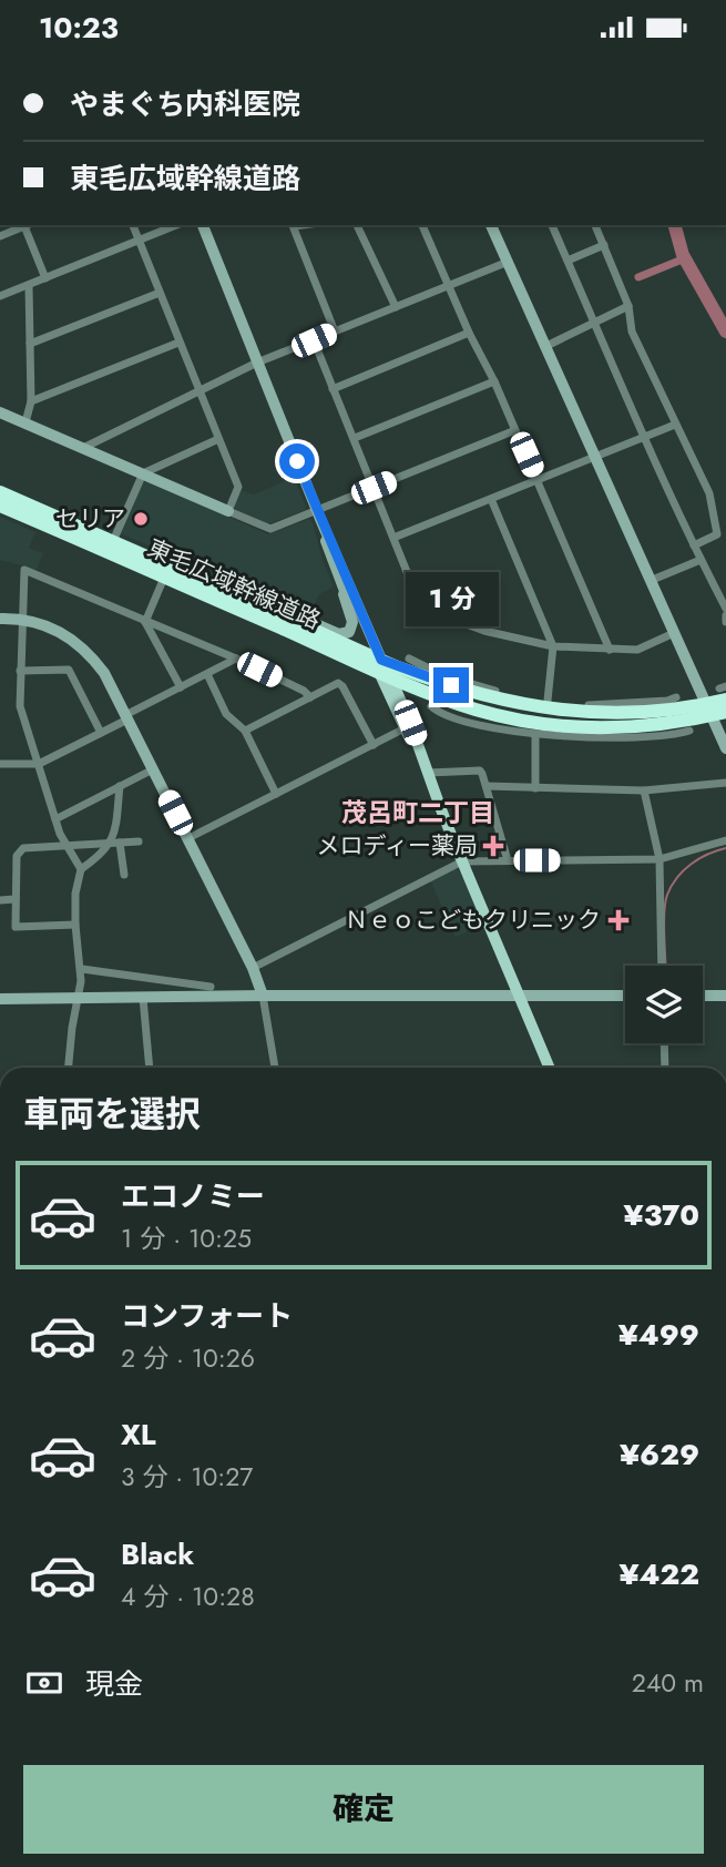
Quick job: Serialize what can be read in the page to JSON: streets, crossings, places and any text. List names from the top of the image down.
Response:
{
  "streets": {
    "highway": ["東毛広域幹線道路"]
  },
  "districts": ["茂呂町二丁目"],
  "places": {
    "other": ["セリア"],
    "health": ["メロディー薬局", "Ｎｅｏこどもクリニック"]
  },
  "page": {
    "status": "10:23",
    "banner": ["やまぐち内科医院", "東毛広域幹線道路"],
    "bubble": "1 分",
    "heading": "車両を選択",
    "list": [
      {
        "name": "エコノミー",
        "note": "1 分 · 10:25",
        "value": "¥370"
      },
      {
        "name": "コンフォート",
        "note": "2 分 · 10:26",
        "value": "¥499"
      },
      {
        "name": "XL",
        "note": "3 分 · 10:27",
        "value": "¥629"
      },
      {
        "name": "Black",
        "note": "4 分 · 10:28",
        "value": "¥422"
      }
    ],
    "pay": ["現金", "240 m"],
    "buttons": "確定"
  }
}
